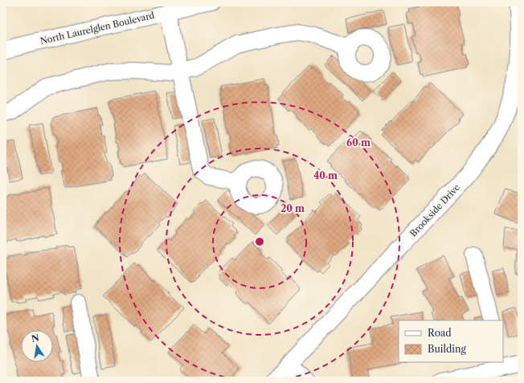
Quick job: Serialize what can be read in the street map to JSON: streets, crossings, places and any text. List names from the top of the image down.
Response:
{
  "streets": {
    "street": ["North Laurelglen Boulevard", "Brookside Drive"]
  },
  "legend": ["Road", "Building"],
  "north": "top",
  "rings": ["60 m", "40 m", "20 m"]
}
